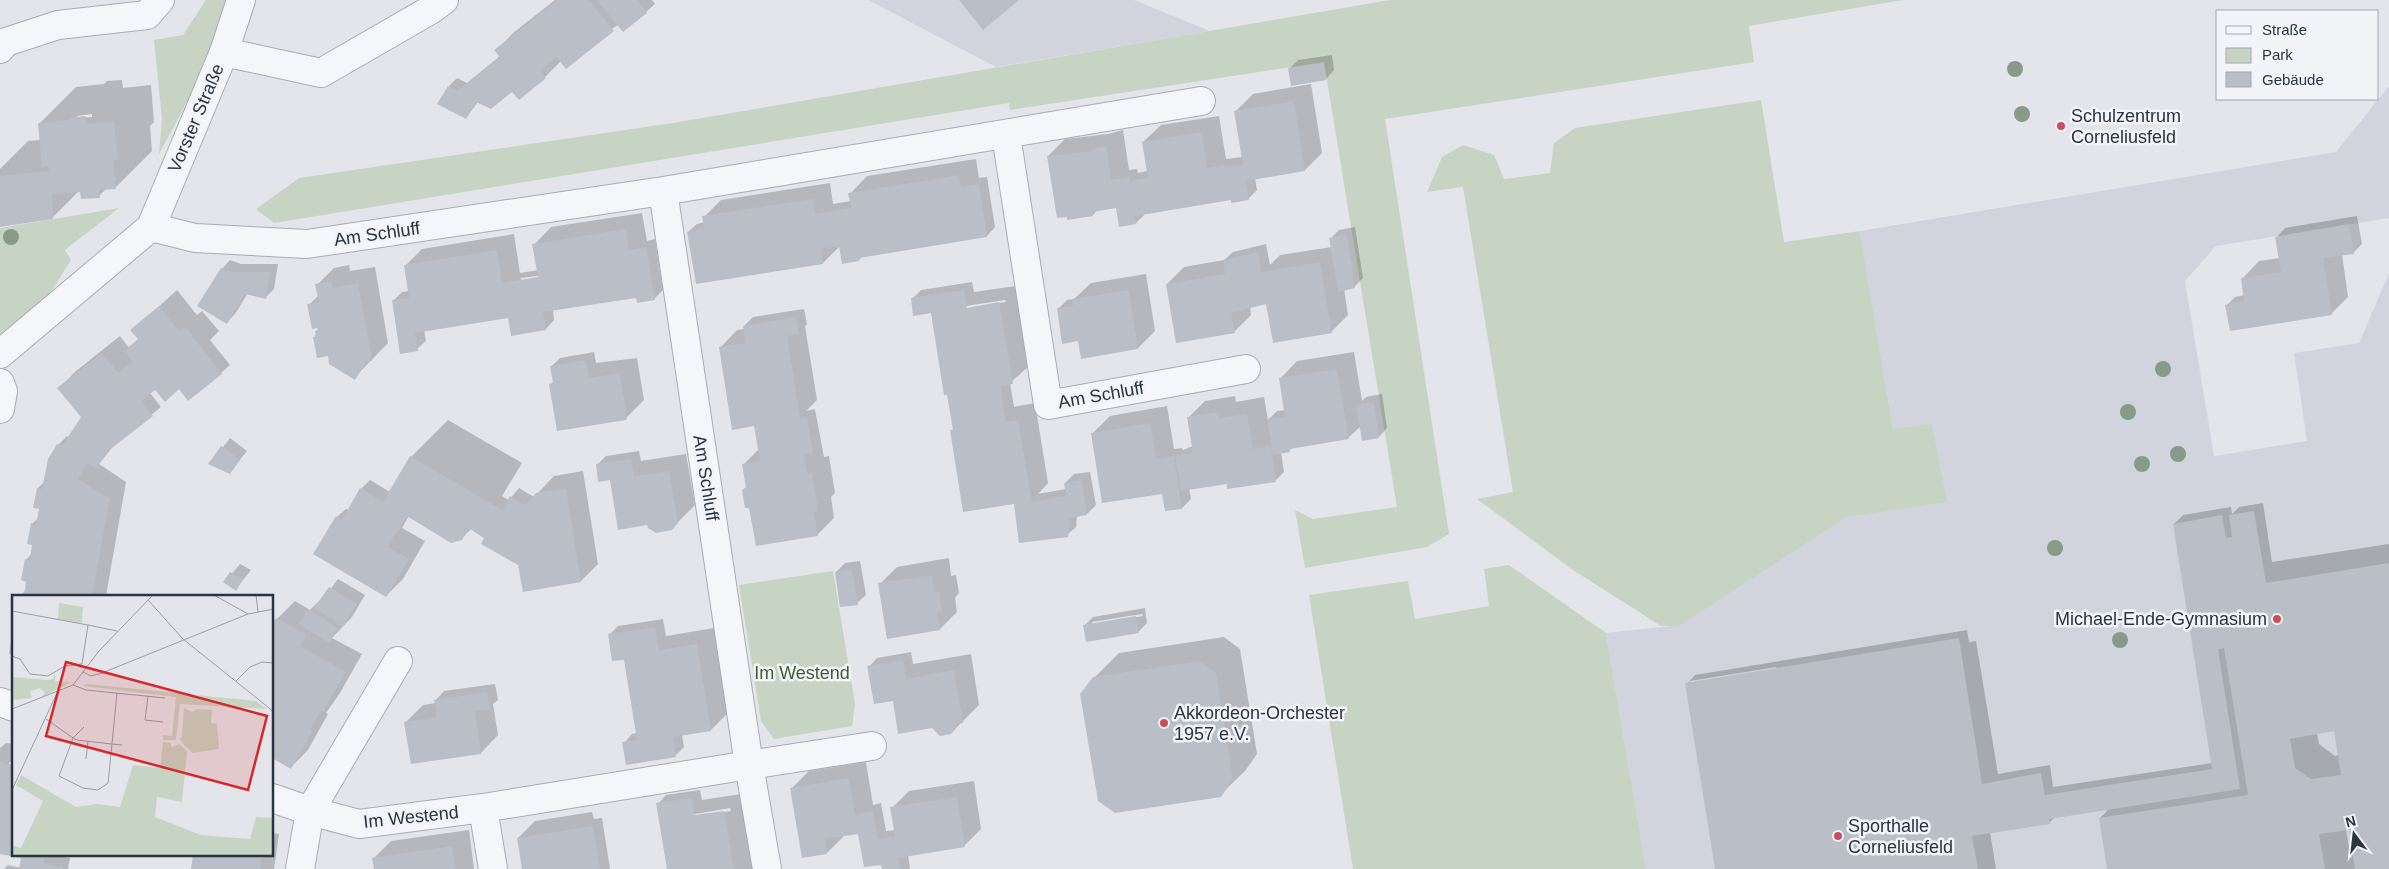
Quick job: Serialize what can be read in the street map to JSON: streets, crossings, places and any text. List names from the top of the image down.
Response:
{
  "streets": {
    "street": ["Vorster Straße", "Am Schluff", "Im Westend"]
  },
  "crossings": [
    ["Vorster Straße", "Am Schluff"],
    ["Am Schluff", "Im Westend"]
  ],
  "parks": ["Im Westend"],
  "places": [
    "Schulzentrum Corneliusfeld",
    "Michael-Ende-Gymnasium",
    "Akkordeon-Orchester 1957 e.V.",
    "Sporthalle Corneliusfeld"
  ],
  "legend": ["Straße", "Park", "Gebäude"],
  "north": "top"
}
